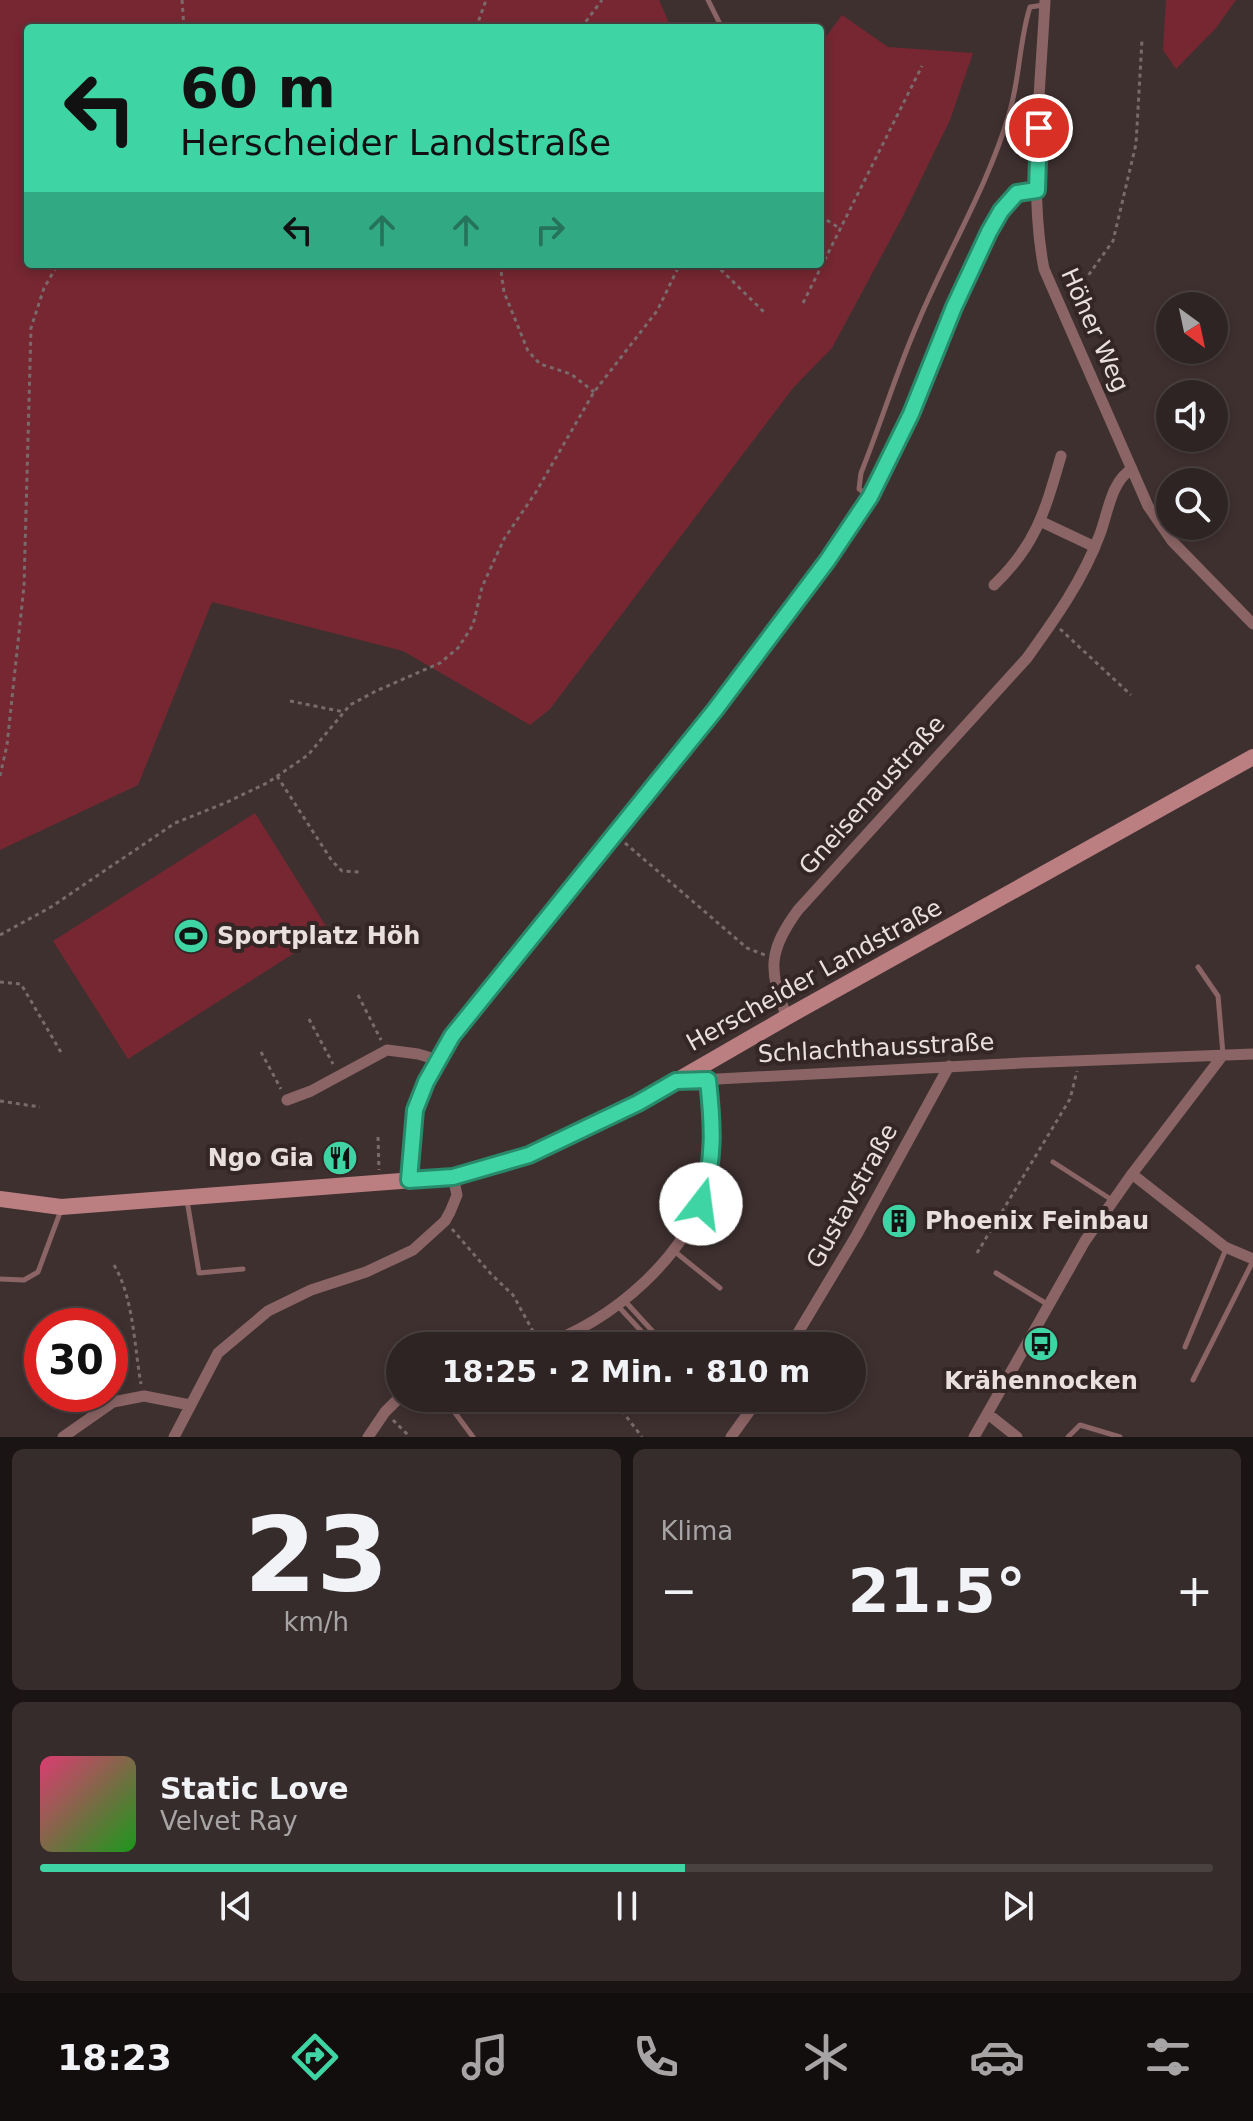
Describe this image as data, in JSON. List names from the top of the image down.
{
  "streets": {
    "main road": ["Herscheider Landstraße"],
    "street": [
      "Höher Weg",
      "Gneisenaustraße",
      "Schlachthausstraße",
      "Gustavstraße"
    ]
  },
  "crossings": [
    ["Höher Weg", "Gneisenaustraße"],
    ["Herscheider Landstraße", "Schlachthausstraße"],
    ["Schlachthausstraße", "Gustavstraße"]
  ],
  "places": {
    "sports": ["Sportplatz Höh"],
    "restaurant": ["Ngo Gia"],
    "building": ["Phoenix Feinbau"],
    "bus stop": ["Krähennocken"]
  },
  "north": "bottom right",
  "page": {
    "turn": ["60 m", "Herscheider Landstraße"],
    "limit": "30",
    "trip": "18:25 · 2 Min. · 810 m",
    "tile": [
      ["23", "km/h"],
      "Klima"
    ],
    "heat": ["−", "21.5°", "+"],
    "song": ["Static Love", "Velvet Ray"],
    "tabs": "18:23"
  }
}
